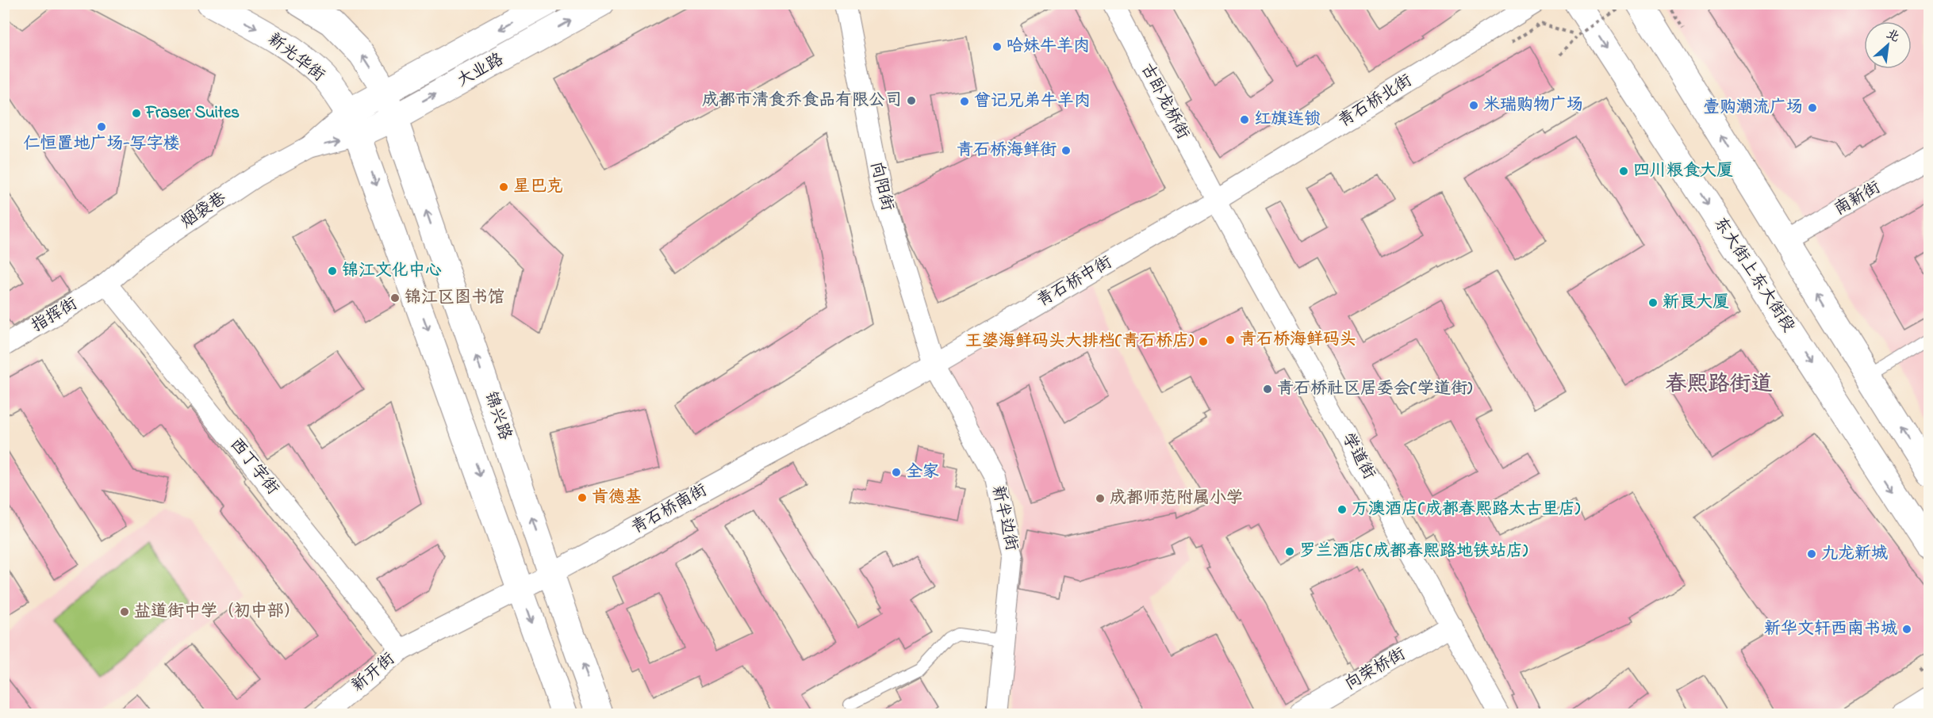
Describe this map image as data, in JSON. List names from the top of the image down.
{
  "streets": {
    "main road": [
      "新光华街",
      "大业路",
      "东大街上东大街段",
      "锦兴路"
    ],
    "street": [
      "古卧龙桥街",
      "青石桥北街",
      "向阳街",
      "南新街",
      "烟袋巷",
      "青石桥中街",
      "指挥街",
      "学道街",
      "西丁字街",
      "青石桥南街",
      "新半边街",
      "向荣桥街",
      "新开街"
    ]
  },
  "crossings": [
    ["新光华街", "大业路"],
    ["新光华街", "烟袋巷"],
    ["大业路", "烟袋巷"],
    ["大业路", "锦兴路"],
    ["古卧龙桥街", "青石桥北街"],
    ["古卧龙桥街", "青石桥中街"],
    ["古卧龙桥街", "学道街"],
    ["青石桥北街", "青石桥中街"],
    ["青石桥北街", "学道街"],
    ["向阳街", "青石桥中街"],
    ["向阳街", "青石桥南街"],
    ["向阳街", "新半边街"],
    ["烟袋巷", "指挥街"],
    ["烟袋巷", "西丁字街"],
    ["青石桥中街", "学道街"],
    ["青石桥中街", "青石桥南街"],
    ["青石桥中街", "新半边街"],
    ["指挥街", "西丁字街"],
    ["锦兴路", "青石桥南街"],
    ["学道街", "向荣桥街"],
    ["西丁字街", "青石桥南街"],
    ["西丁字街", "新开街"],
    ["青石桥南街", "新半边街"],
    ["青石桥南街", "新开街"]
  ],
  "districts": ["春熙路街道"],
  "places": [
    "哈妹牛羊肉",
    "成都市清食乔食品有限公司",
    "曾记兄弟牛羊肉",
    "米瑞购物广场",
    "壹购潮流广场",
    "Fraser Suites",
    "红旗连锁",
    "仁恒置地广场-写字楼",
    "青石桥海鲜街",
    "四川粮食大厦",
    "星巴克",
    "锦江文化中心",
    "锦江区图书馆",
    "新良大厦",
    "青石桥海鲜码头",
    "王婆海鲜码头大排档(青石桥店)",
    "青石桥社区居委会(学道街)",
    "全家",
    "肯德基",
    "成都师范附属小学",
    "万澳酒店(成都春熙路太古里店)",
    "罗兰酒店(成都春熙路地铁站店)",
    "九龙新城",
    "盐道街中学（初中部）",
    "新华文轩西南书城"
  ],
  "north": "top right"
}
